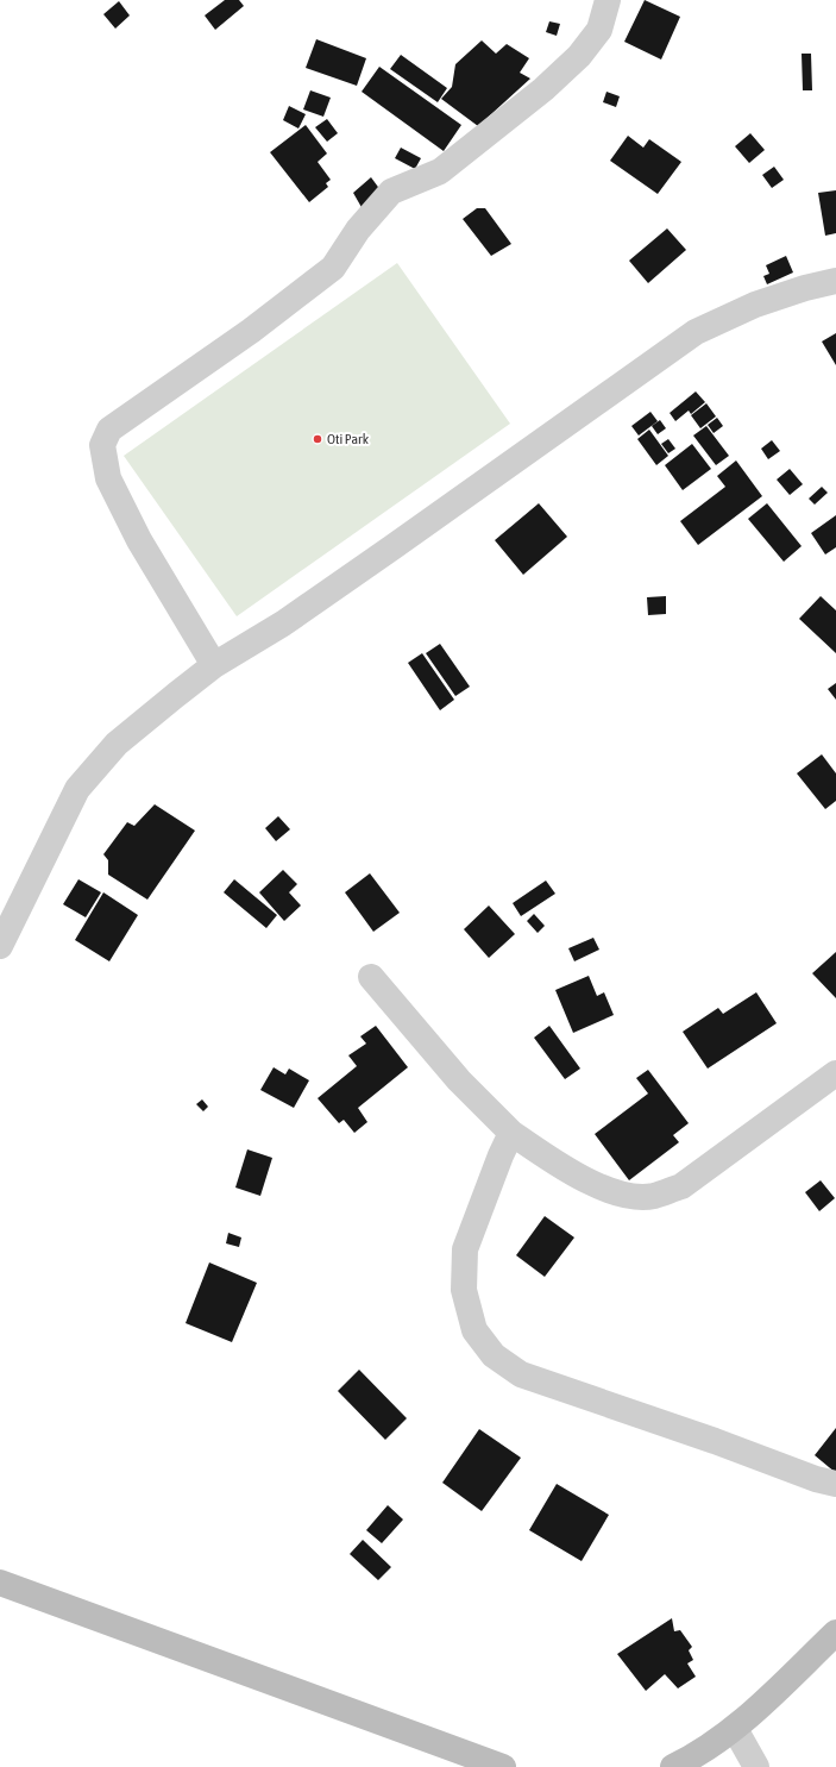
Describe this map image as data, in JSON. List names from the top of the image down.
{
  "places": ["Oti Park"]
}
